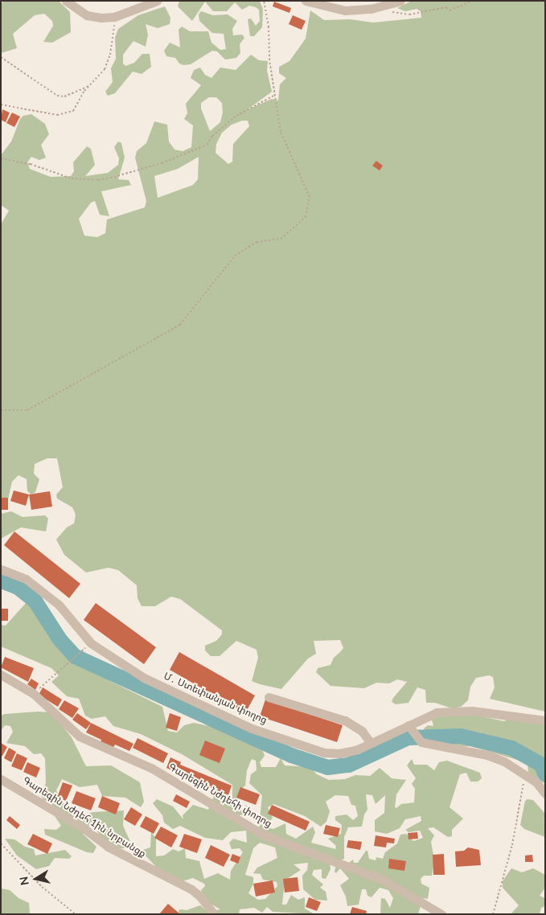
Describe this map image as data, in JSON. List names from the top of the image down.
{
  "streets": {
    "street": ["Մ․ Ստեփանյան փողոց", "Գարեգին Նժդեհի փողոց", "Գարեգին Նժդեհ 1ին նրբանցք"]
  },
  "north": "left"
}
